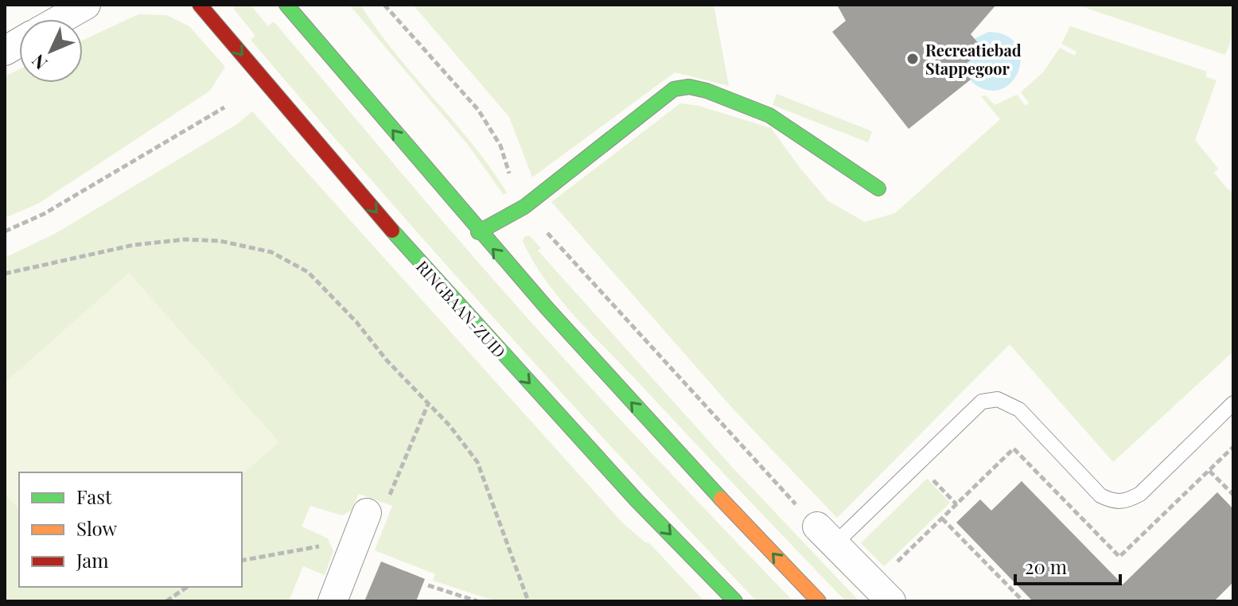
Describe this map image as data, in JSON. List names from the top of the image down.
{
  "streets": {
    "main road": ["RINGBAAN-ZUID"]
  },
  "places": ["Recreatiebad Stappegoor"],
  "legend": ["Fast", "Slow", "Jam"],
  "scale_bar": "20 m",
  "north": "bottom left"
}
